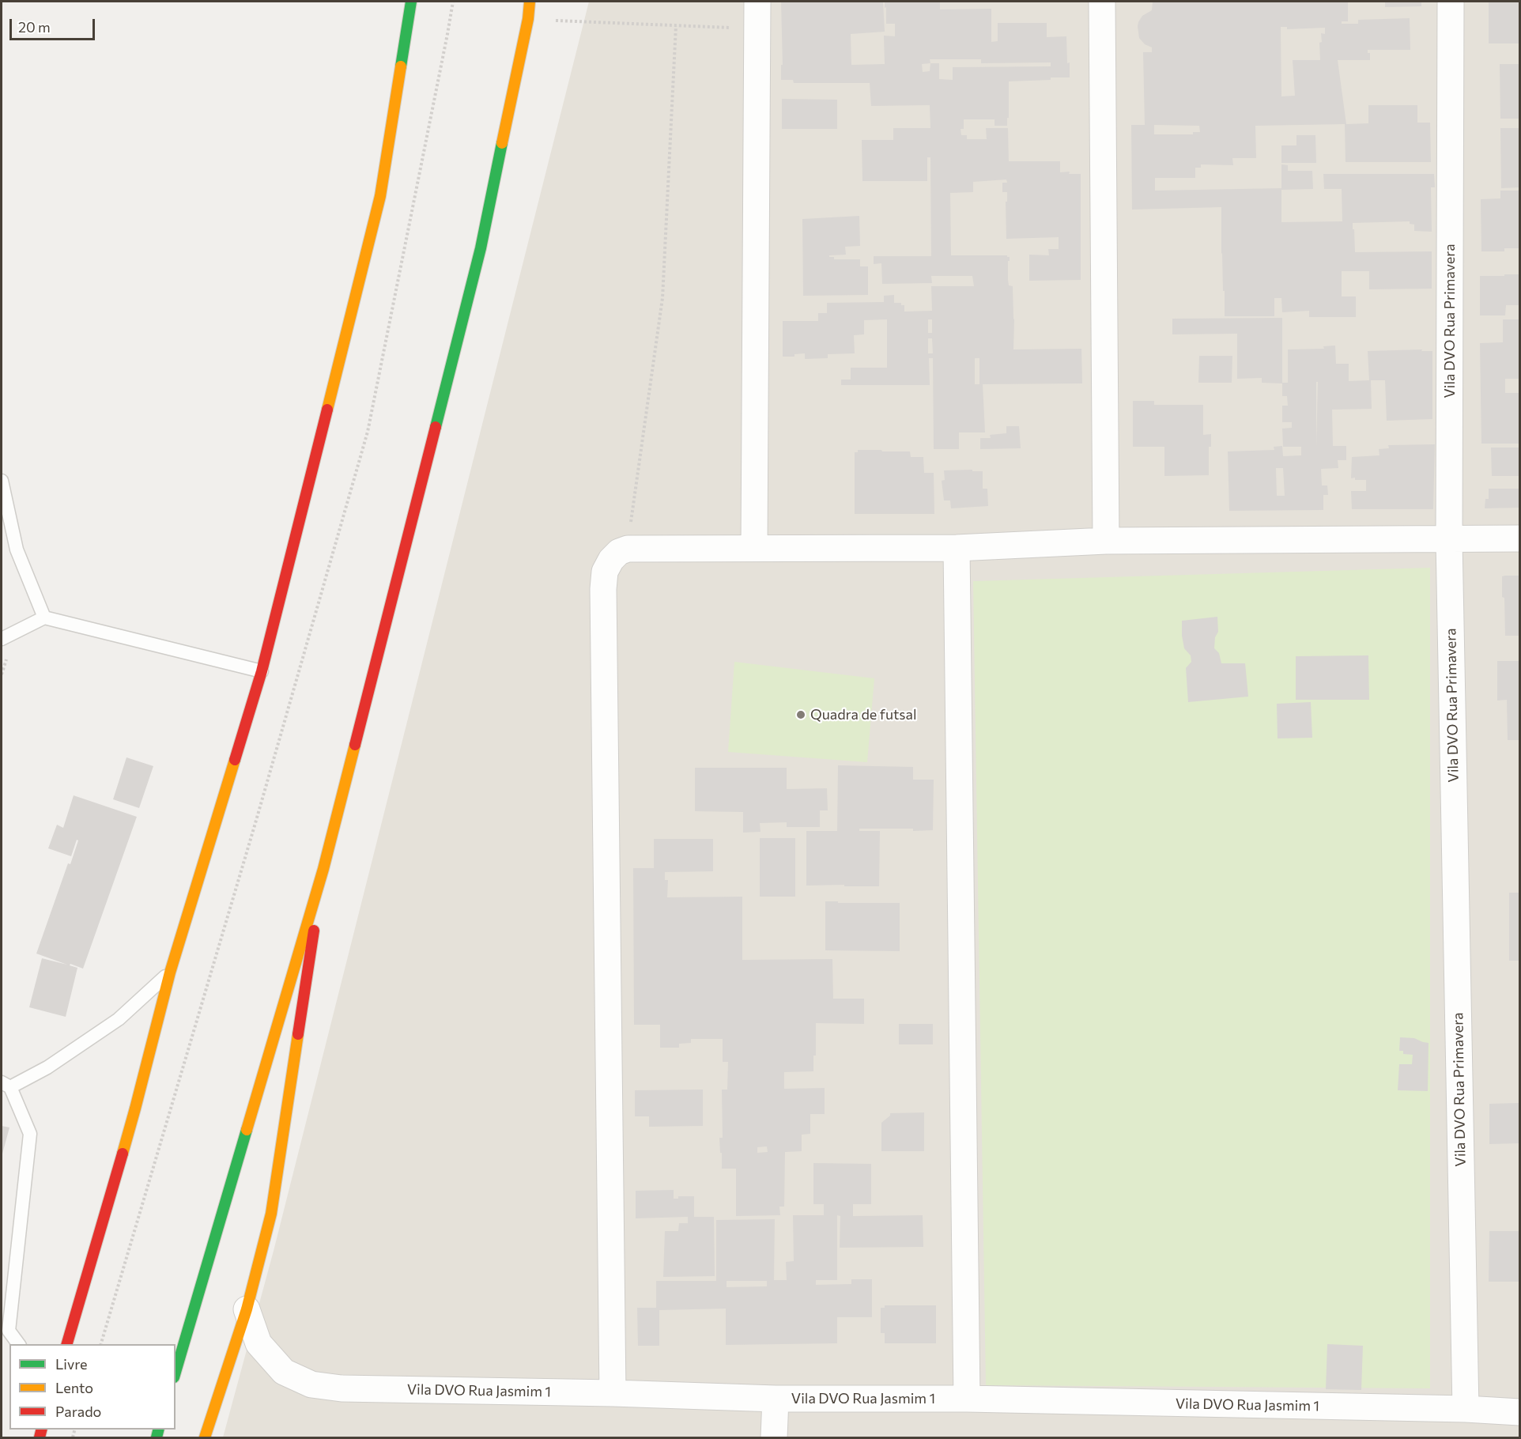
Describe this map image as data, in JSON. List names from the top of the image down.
{
  "streets": {
    "street": ["Vila DVO Rua Primavera", "Vila DVO Rua Jasmim 1"]
  },
  "crossings": [
    ["Vila DVO Rua Primavera", "Vila DVO Rua Jasmim 1"]
  ],
  "places": ["Quadra de futsal"],
  "legend": ["Livre", "Lento", "Parado"],
  "scale_bar": "20 m"
}
